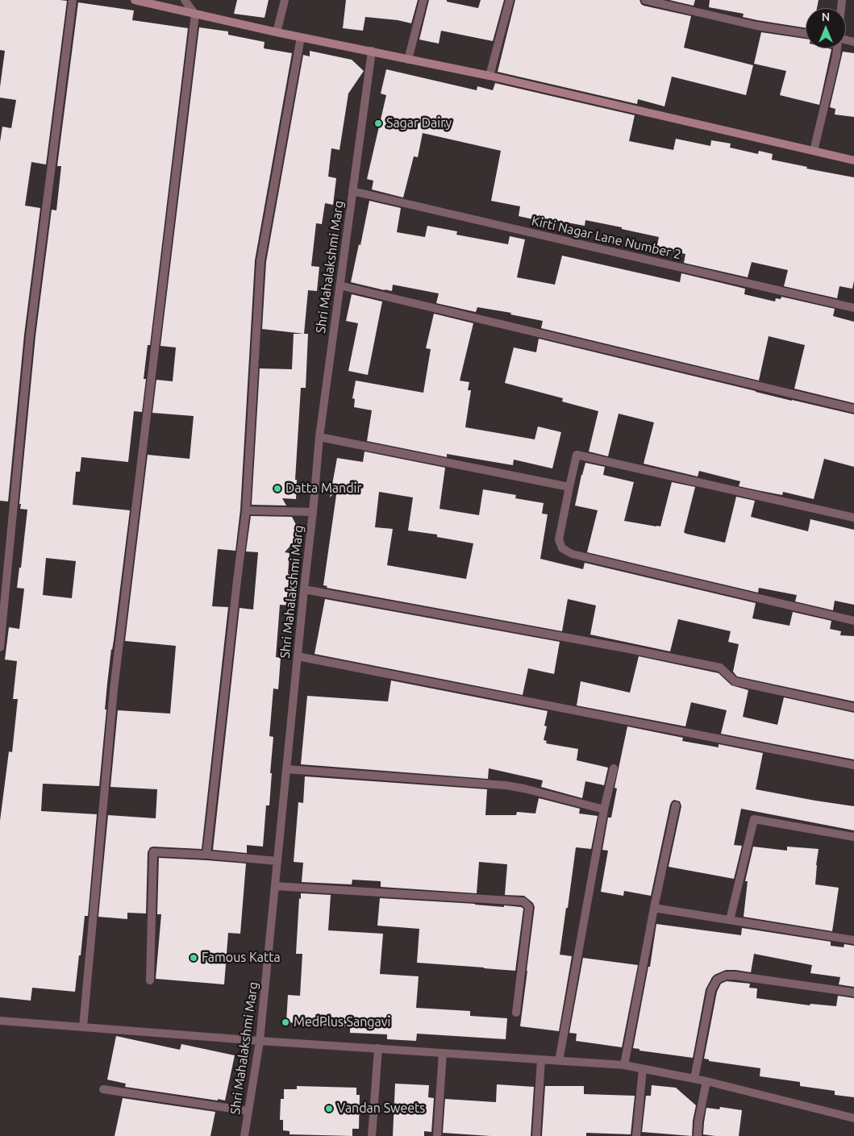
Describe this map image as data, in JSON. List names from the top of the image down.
{
  "streets": {
    "street": ["Kirti Nagar Lane Number 2", "Shri Mahalakshmi Marg"]
  },
  "crossings": [
    ["Kirti Nagar Lane Number 2", "Shri Mahalakshmi Marg"]
  ],
  "places": [
    "Sagar Dairy",
    "Datta Mandir",
    "Famous Katta",
    "MedPlus Sangavi",
    "Vandan Sweets"
  ],
  "north": "top"
}
